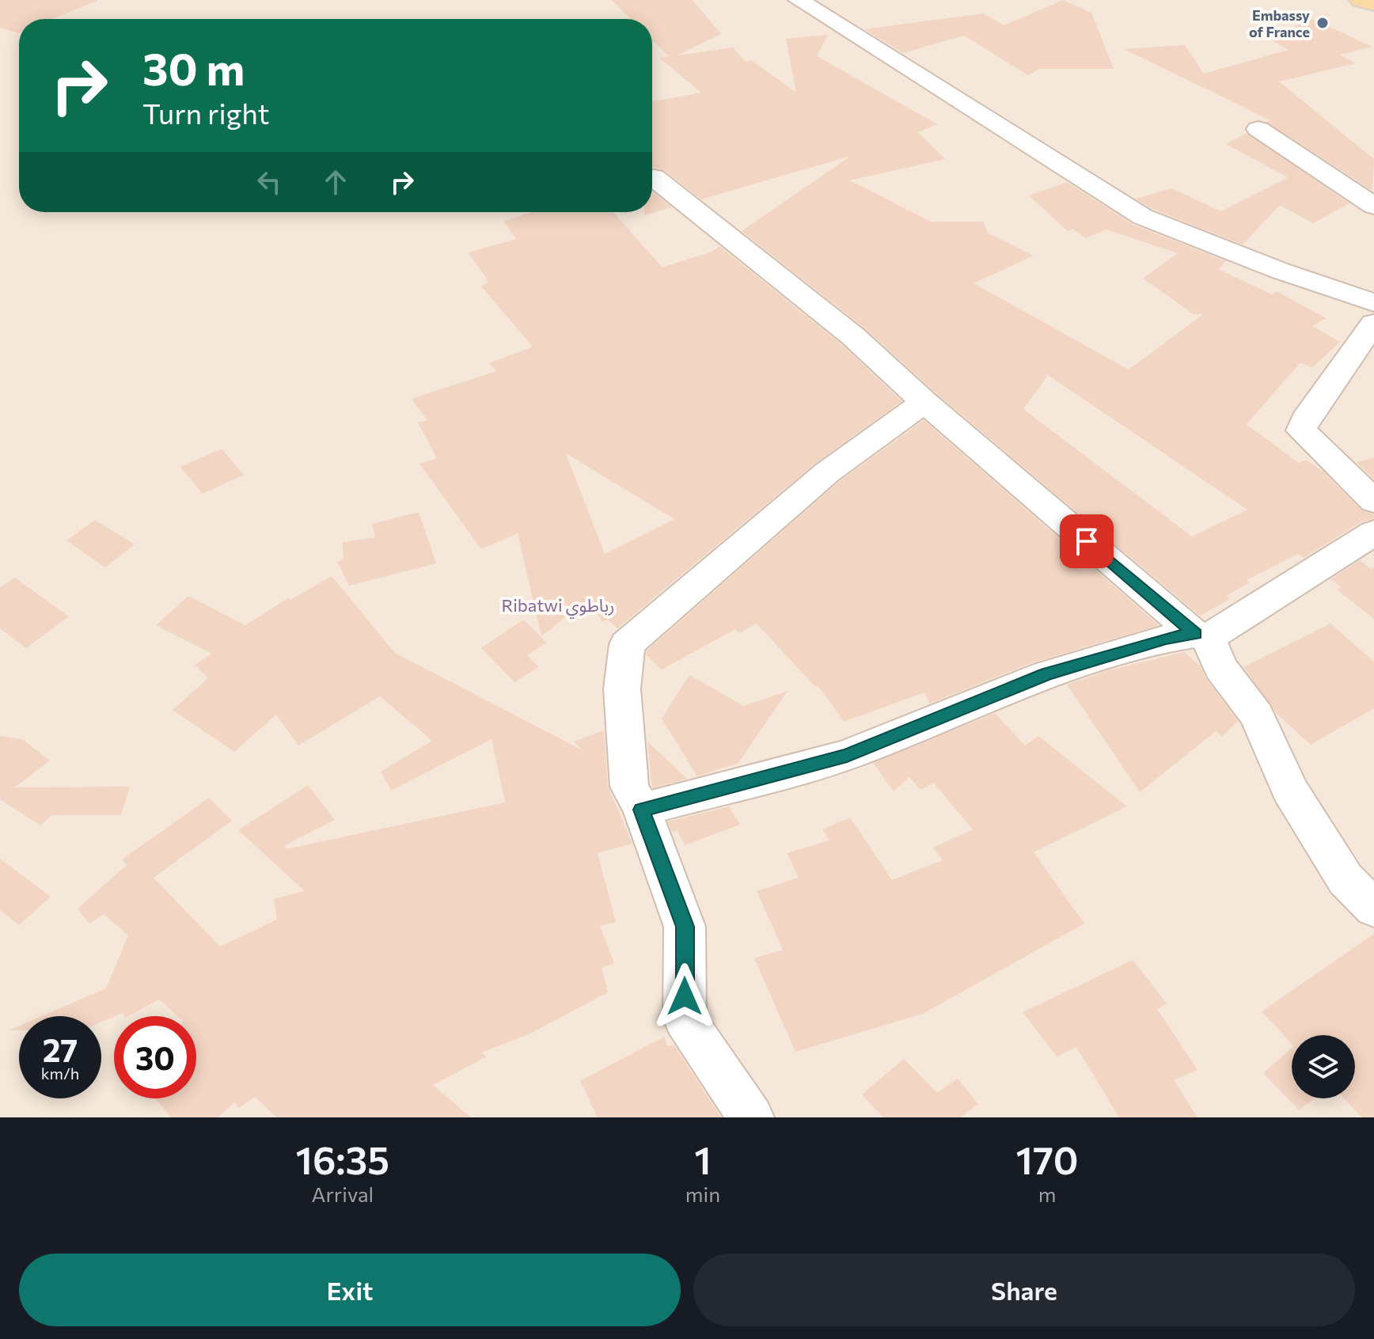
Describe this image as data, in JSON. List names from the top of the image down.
{
  "districts": ["Ribatwi رباطوي"],
  "places": ["Embassy of France"],
  "page": {
    "turn": ["30 m", "Turn right"],
    "speed": "27 km/h",
    "limit": "30",
    "eta": [
      "16:35",
      "Arrival",
      "1",
      "min",
      "170",
      "m"
    ],
    "buttons": ["Exit", "Share"]
  }
}
